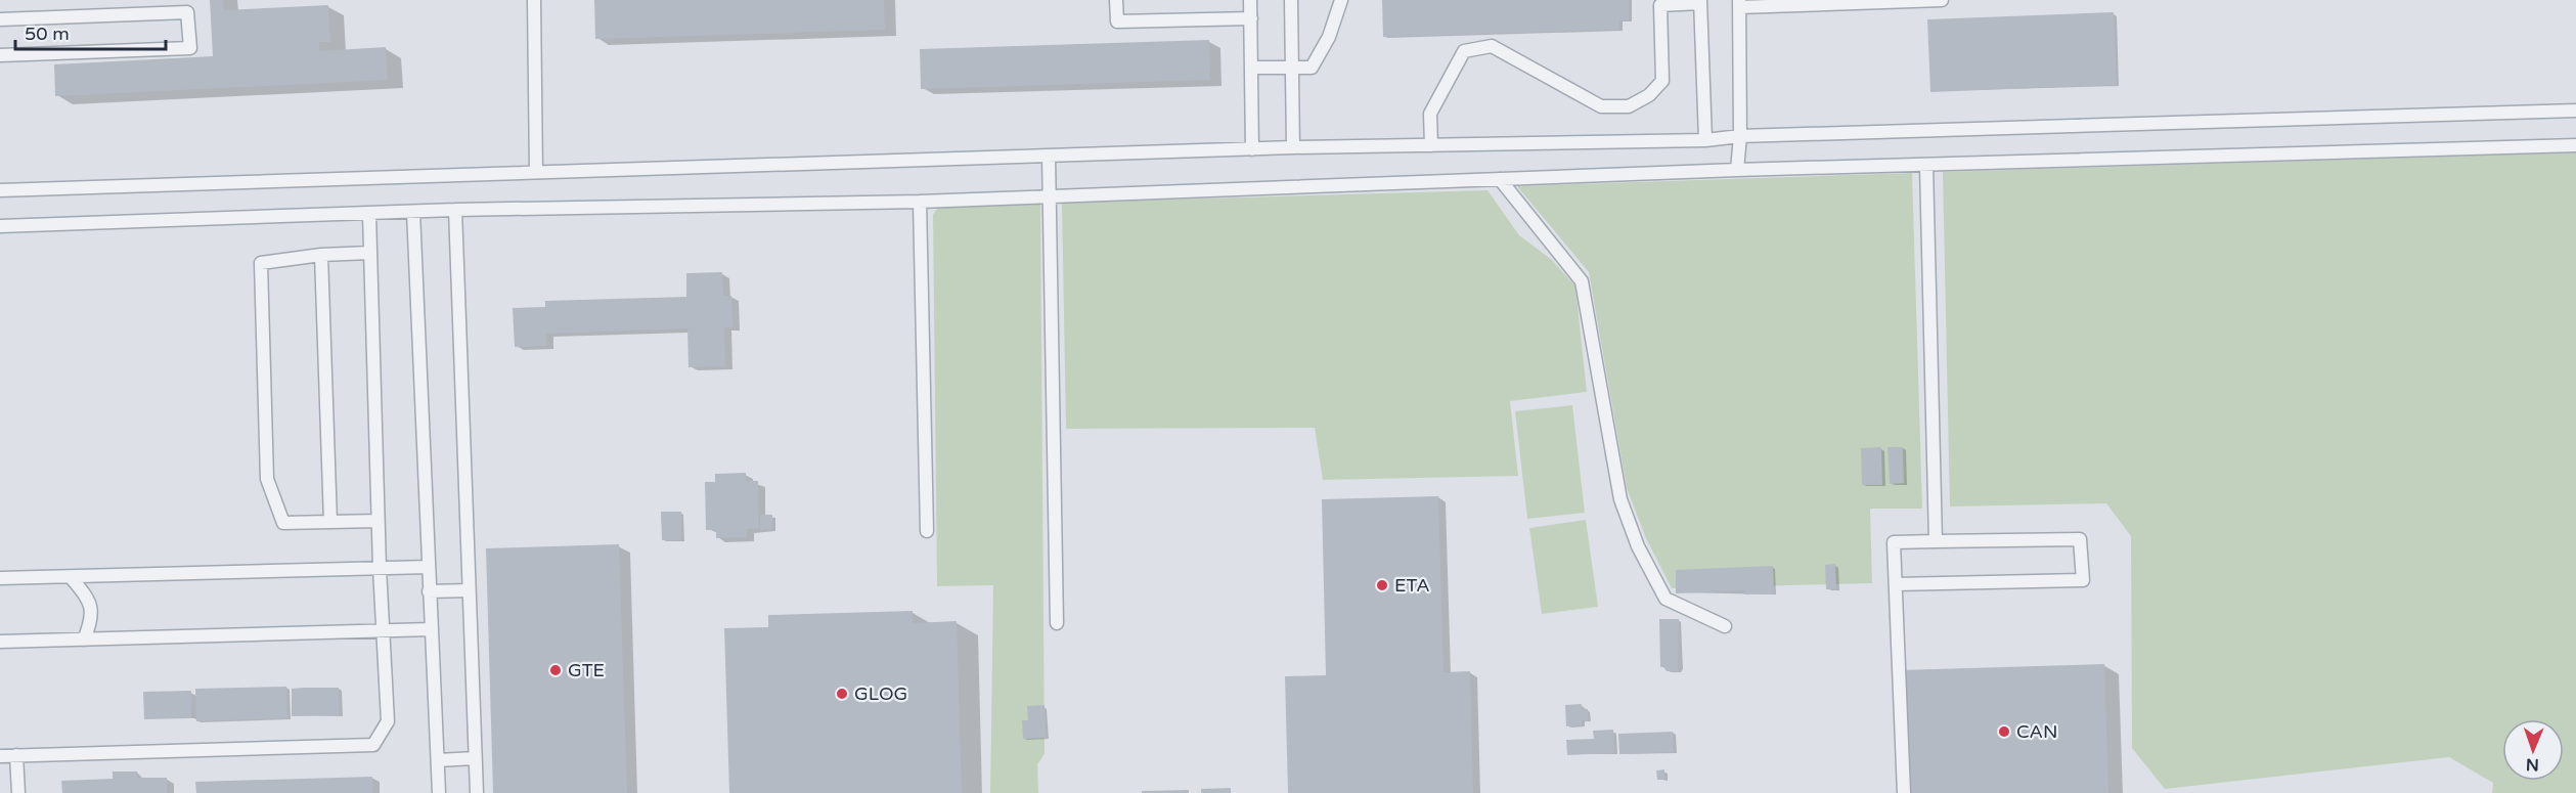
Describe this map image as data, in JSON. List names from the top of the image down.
{
  "places": [
    "ETA",
    "GTE",
    "GLOG",
    "CAN"
  ],
  "scale_bar": "50 m",
  "north": "bottom"
}
